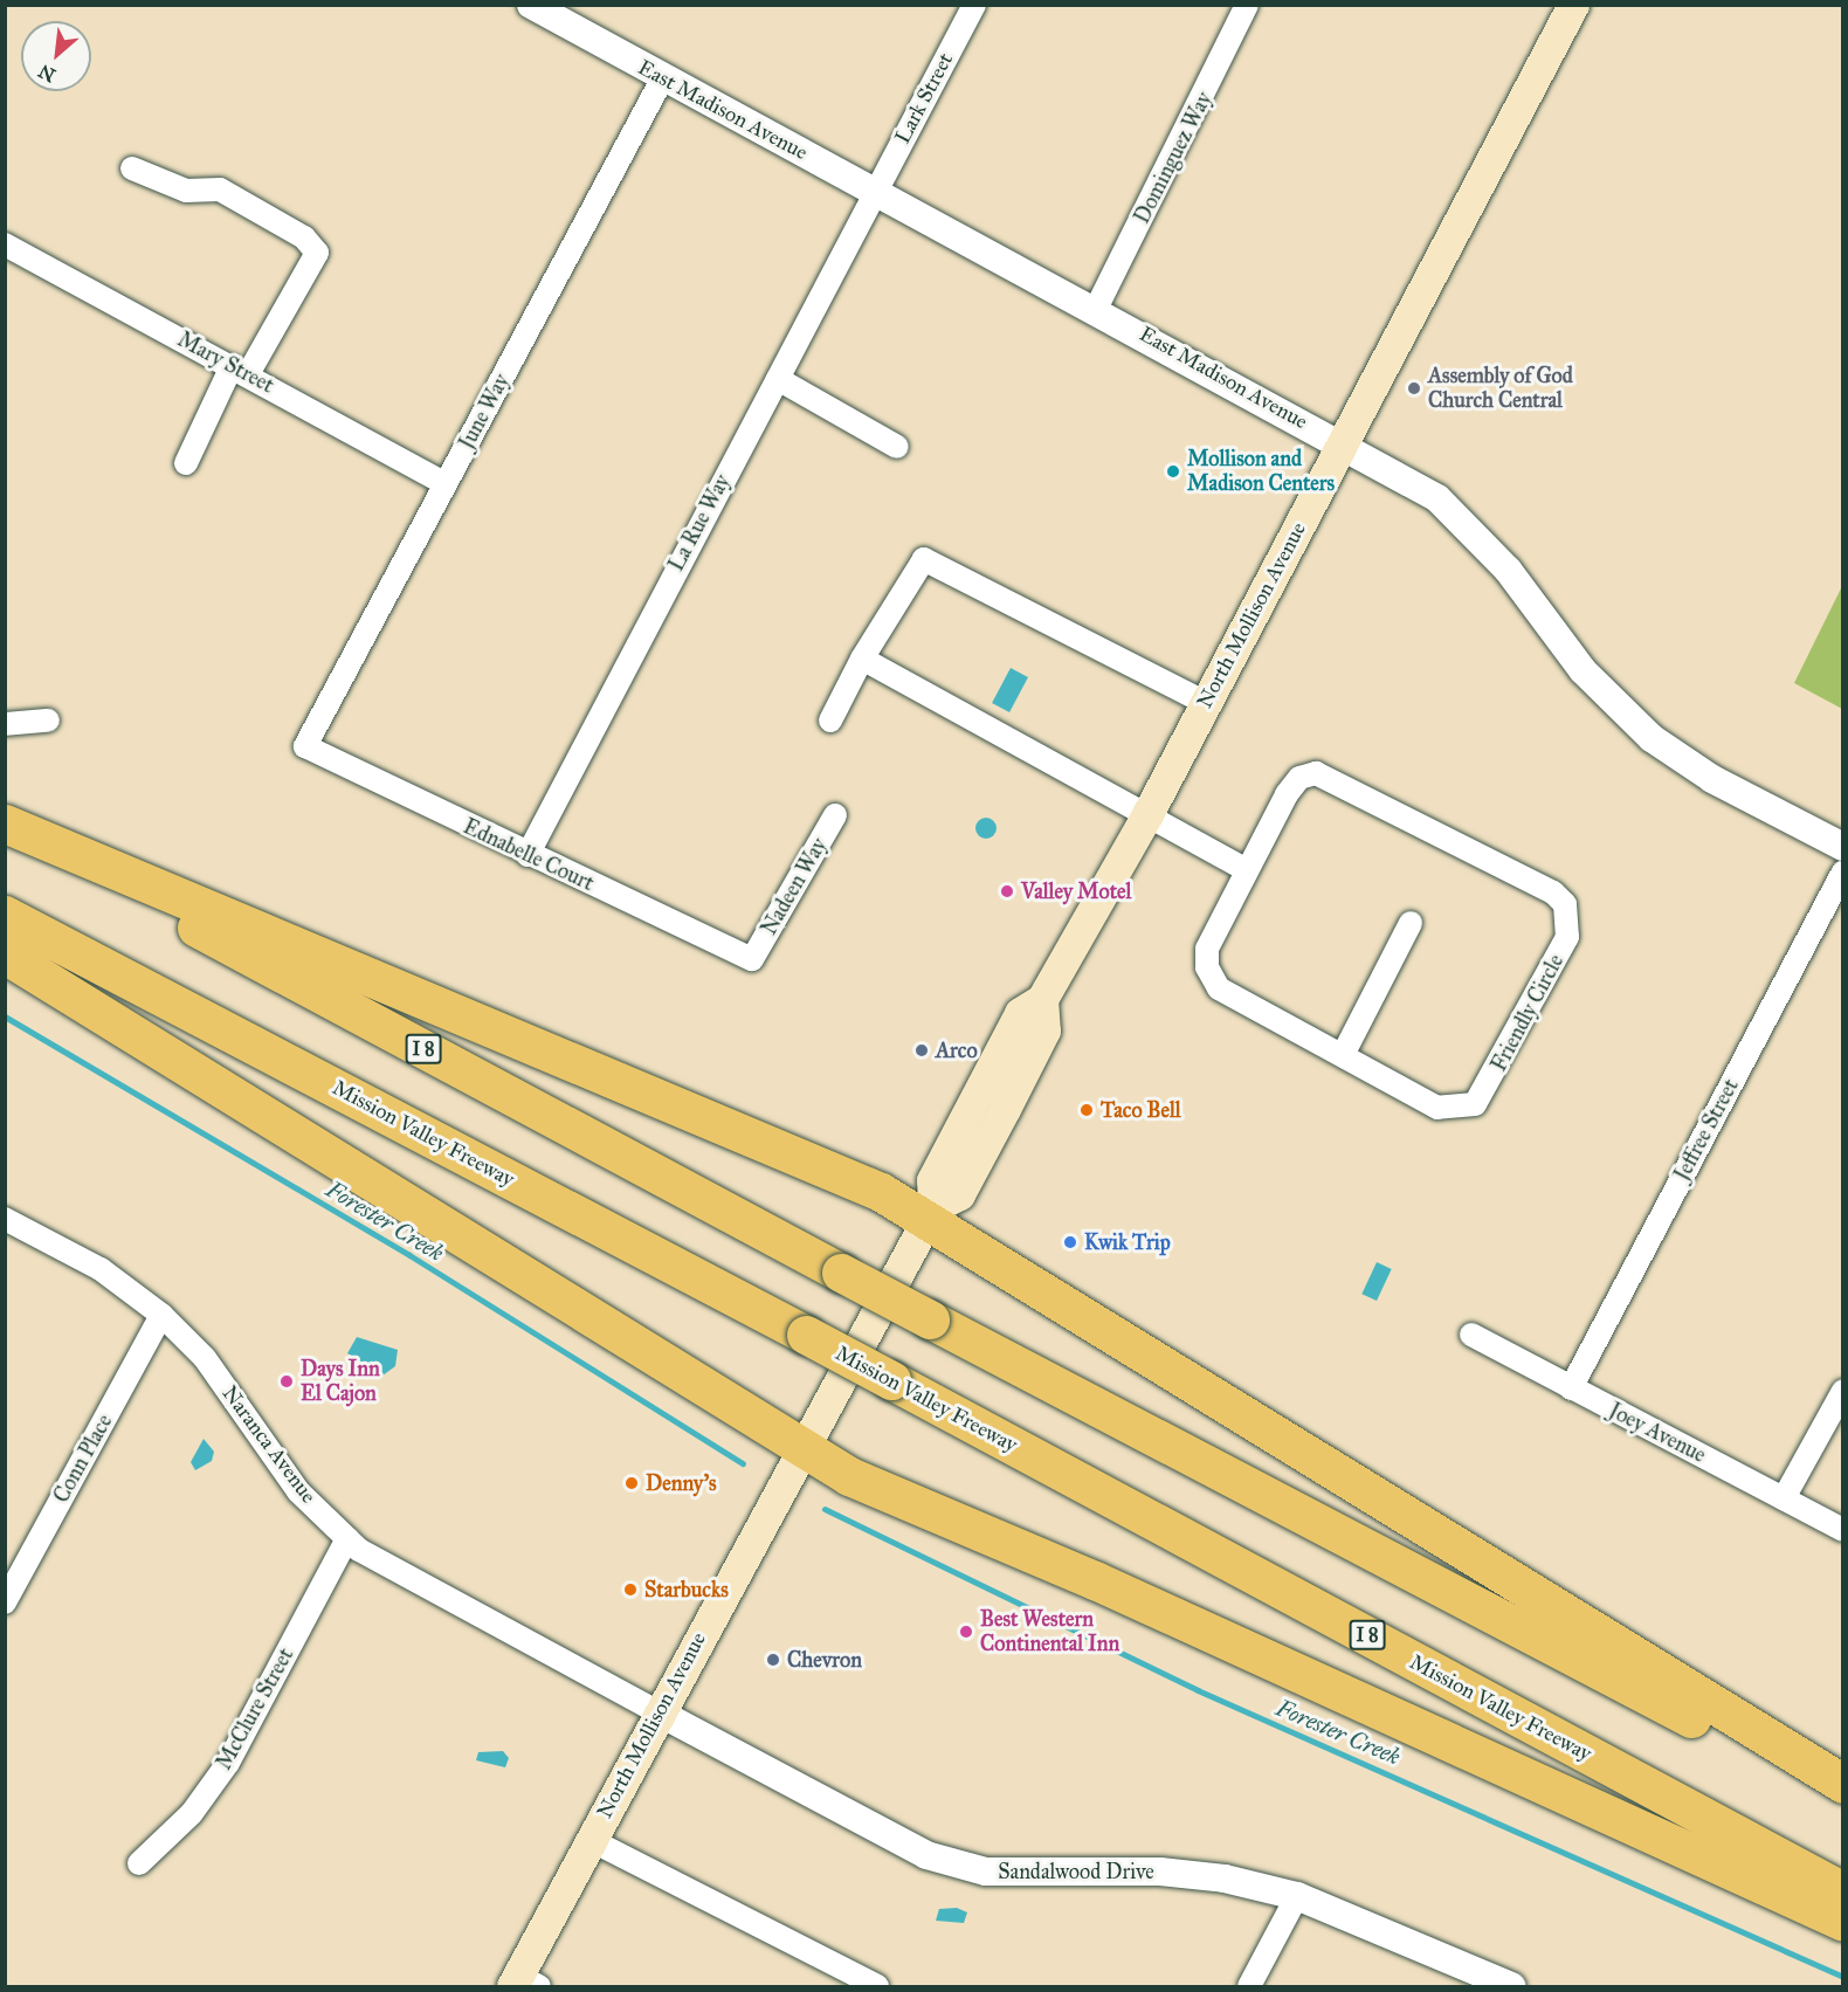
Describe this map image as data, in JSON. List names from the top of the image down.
{
  "streets": {
    "highway": ["I 8", "Mission Valley Freeway"],
    "main road": ["North Mollison Avenue"],
    "street": [
      "Lark Street",
      "East Madison Avenue",
      "Dominguez Way",
      "Mary Street",
      "June Way",
      "La Rue Way",
      "Ednabelle Court",
      "Nadeen Way",
      "Friendly Circle",
      "Jeffree Street",
      "Joey Avenue",
      "Naranca Avenue",
      "Conn Place",
      "McClure Street",
      "Sandalwood Drive"
    ]
  },
  "crossings": [
    ["Lark Street", "East Madison Avenue"],
    ["Lark Street", "La Rue Way"],
    ["East Madison Avenue", "Dominguez Way"],
    ["East Madison Avenue", "June Way"],
    ["East Madison Avenue", "La Rue Way"],
    ["East Madison Avenue", "North Mollison Avenue"],
    ["Mary Street", "June Way"],
    ["June Way", "Ednabelle Court"],
    ["La Rue Way", "Ednabelle Court"],
    ["North Mollison Avenue", "Naranca Avenue"],
    ["North Mollison Avenue", "Sandalwood Drive"],
    ["Ednabelle Court", "Nadeen Way"],
    ["Jeffree Street", "Joey Avenue"],
    ["Naranca Avenue", "Conn Place"],
    ["Naranca Avenue", "McClure Street"],
    ["Naranca Avenue", "Sandalwood Drive"]
  ],
  "water": ["Forester Creek"],
  "places": [
    "Assembly of God Church Central",
    "Mollison and Madison Centers",
    "Valley Motel",
    "Arco",
    "Taco Bell",
    "Kwik Trip",
    "Days Inn El Cajon",
    "Denny's",
    "Starbucks",
    "Best Western Continental Inn",
    "Chevron"
  ],
  "north": "bottom left"
}
